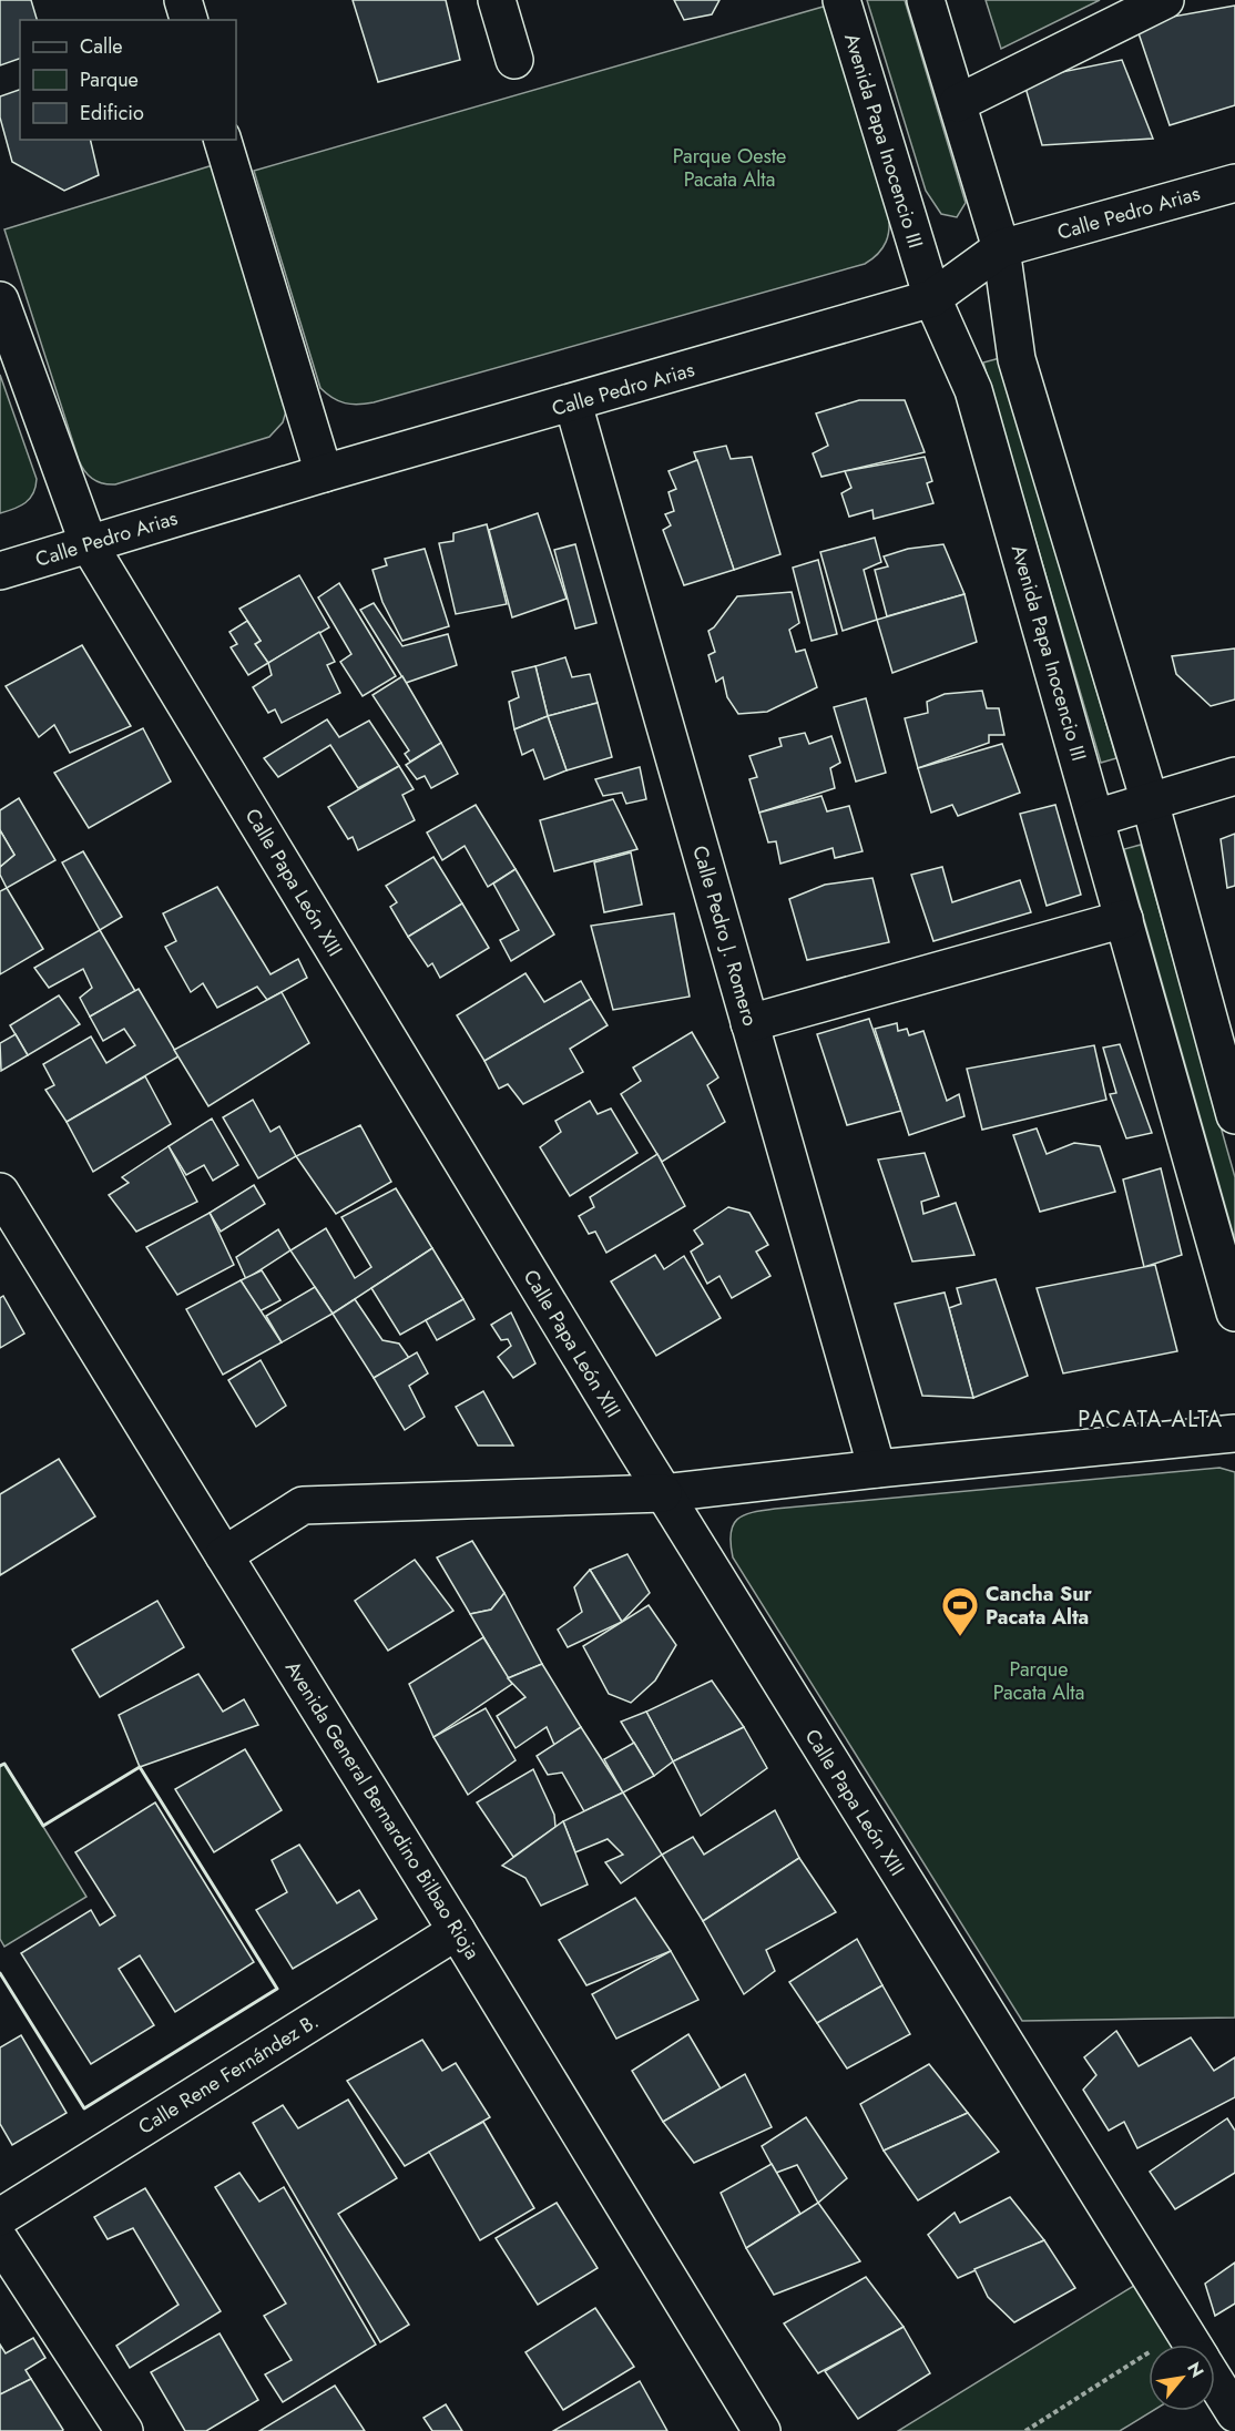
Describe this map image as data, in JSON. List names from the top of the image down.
{
  "streets": {
    "street": [
      "Avenida Papa Inocencio III",
      "Calle Pedro Arias",
      "Calle Papa León XIII",
      "Calle Pedro J. Romero",
      "Avenida General Bernardino Bilbao Rioja",
      "Calle Rene Fernández B."
    ]
  },
  "crossings": [
    ["Avenida Papa Inocencio III", "Calle Pedro Arias"],
    ["Calle Pedro Arias", "Calle Papa León XIII"],
    ["Calle Pedro Arias", "Calle Pedro J. Romero"],
    ["Avenida General Bernardino Bilbao Rioja", "Calle Rene Fernández B."]
  ],
  "districts": ["PACATA ALTA"],
  "parks": ["Parque Oeste Pacata Alta", "Parque Pacata Alta"],
  "places": {
    "sports": ["Cancha Sur Pacata Alta"]
  },
  "legend": ["Calle", "Parque", "Edificio"],
  "north": "top right"
}
